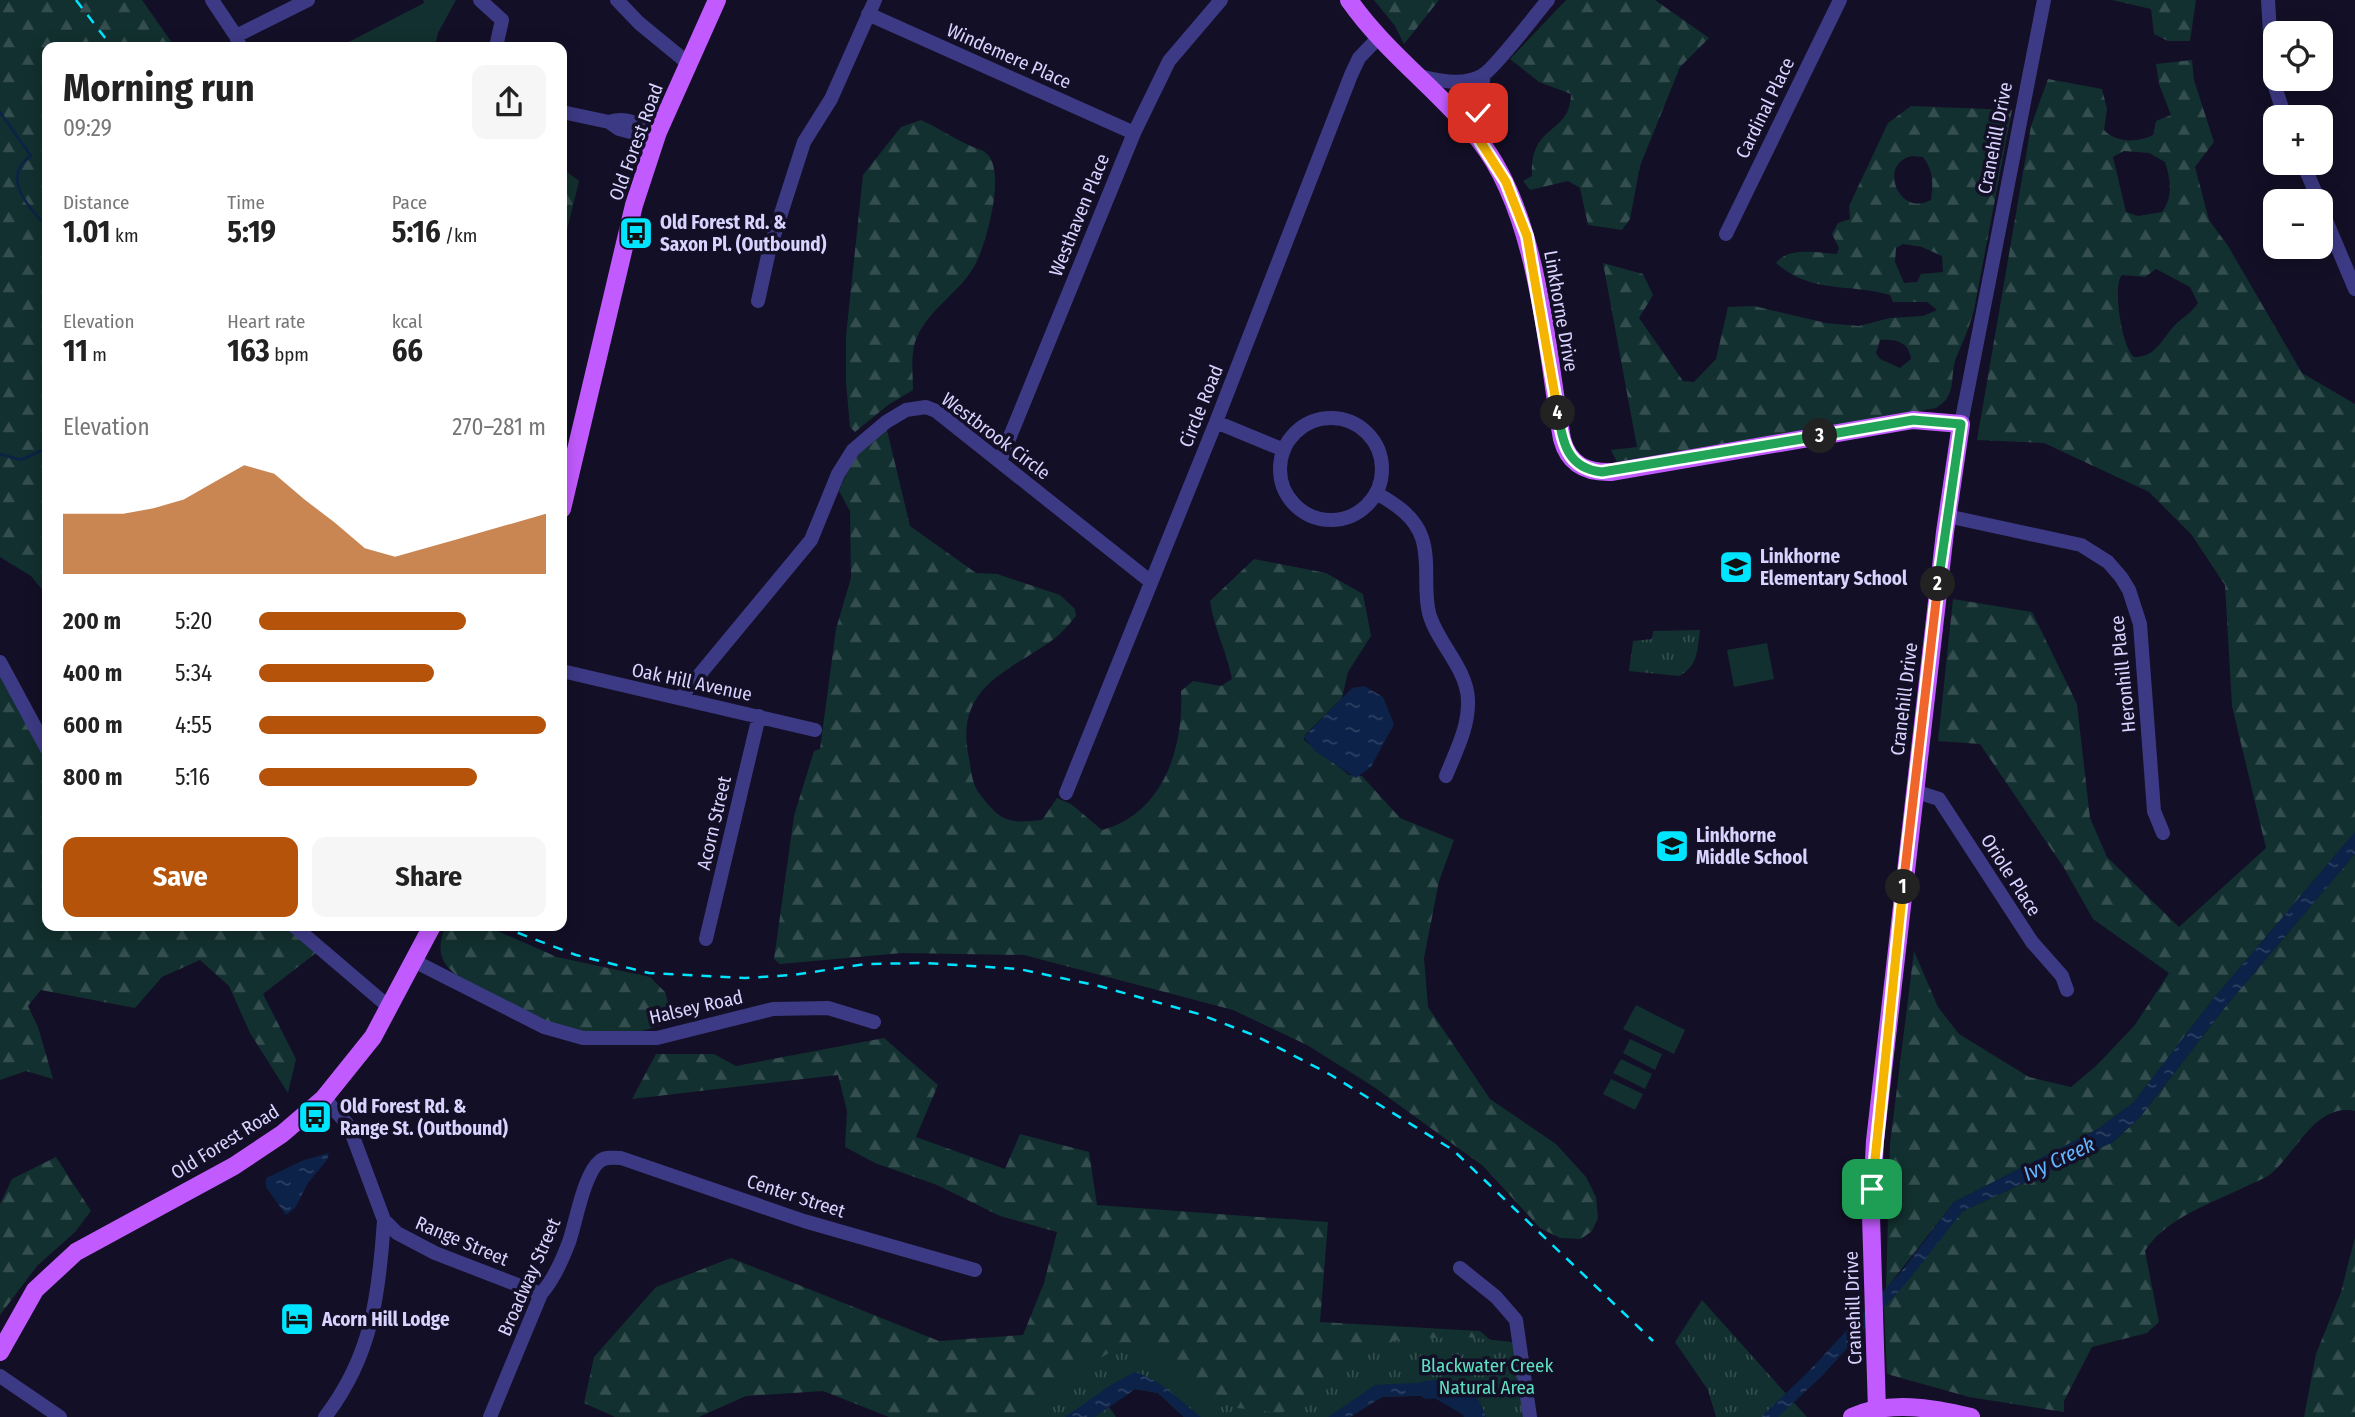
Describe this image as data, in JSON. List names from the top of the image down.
{
  "streets": {
    "main road": ["Cranehill Drive", "Old Forest Road", "Linkhorne Drive"],
    "street": [
      "Windemere Place",
      "Cardinal Place",
      "Westhaven Place",
      "Circle Road",
      "Westbrook Circle",
      "Heronhill Place",
      "Oak Hill Avenue",
      "Acorn Street",
      "Oriole Place",
      "Halsey Road",
      "Center Street",
      "Range Street",
      "Broadway Street"
    ]
  },
  "crossings": [
    ["Windemere Place", "Westhaven Place"],
    ["Cranehill Drive", "Linkhorne Drive"],
    ["Cranehill Drive", "Heronhill Place"],
    ["Cranehill Drive", "Oriole Place"],
    ["Old Forest Road", "Halsey Road"],
    ["Westhaven Place", "Westbrook Circle"],
    ["Linkhorne Drive", "Circle Road"],
    ["Circle Road", "Westbrook Circle"],
    ["Westbrook Circle", "Oak Hill Avenue"],
    ["Oak Hill Avenue", "Acorn Street"],
    ["Center Street", "Broadway Street"],
    ["Range Street", "Broadway Street"]
  ],
  "water": ["Ivy Creek"],
  "parks": ["Blackwater Creek Natural Area"],
  "places": {
    "bus stop": ["Old Forest Rd. & Saxon Pl. (Outbound)", "Old Forest Rd. & Range St. (Outbound)"],
    "school or university": ["Linkhorne Elementary School", "Linkhorne Middle School"],
    "hotel": ["Acorn Hill Lodge"]
  },
  "page": {
    "map_buttons": ["+", "−"],
    "heading": ["Morning run", "09:29"],
    "stats": [
      ["Distance", "1.01 km"],
      ["Time", "5:19"],
      ["Pace", "5:16 /km"],
      ["Elevation", "11 m"],
      ["Heart rate", "163 bpm"],
      ["kcal", "66"]
    ],
    "pins": [
      "4",
      "3",
      "2",
      "1"
    ],
    "chart": ["Elevation", "270–281 m"],
    "list": [
      {
        "name": "200 m",
        "note": "5:20"
      },
      {
        "name": "400 m",
        "note": "5:34"
      },
      {
        "name": "600 m",
        "note": "4:55"
      },
      {
        "name": "800 m",
        "note": "5:16"
      }
    ],
    "buttons": ["Save", "Share"]
  }
}
